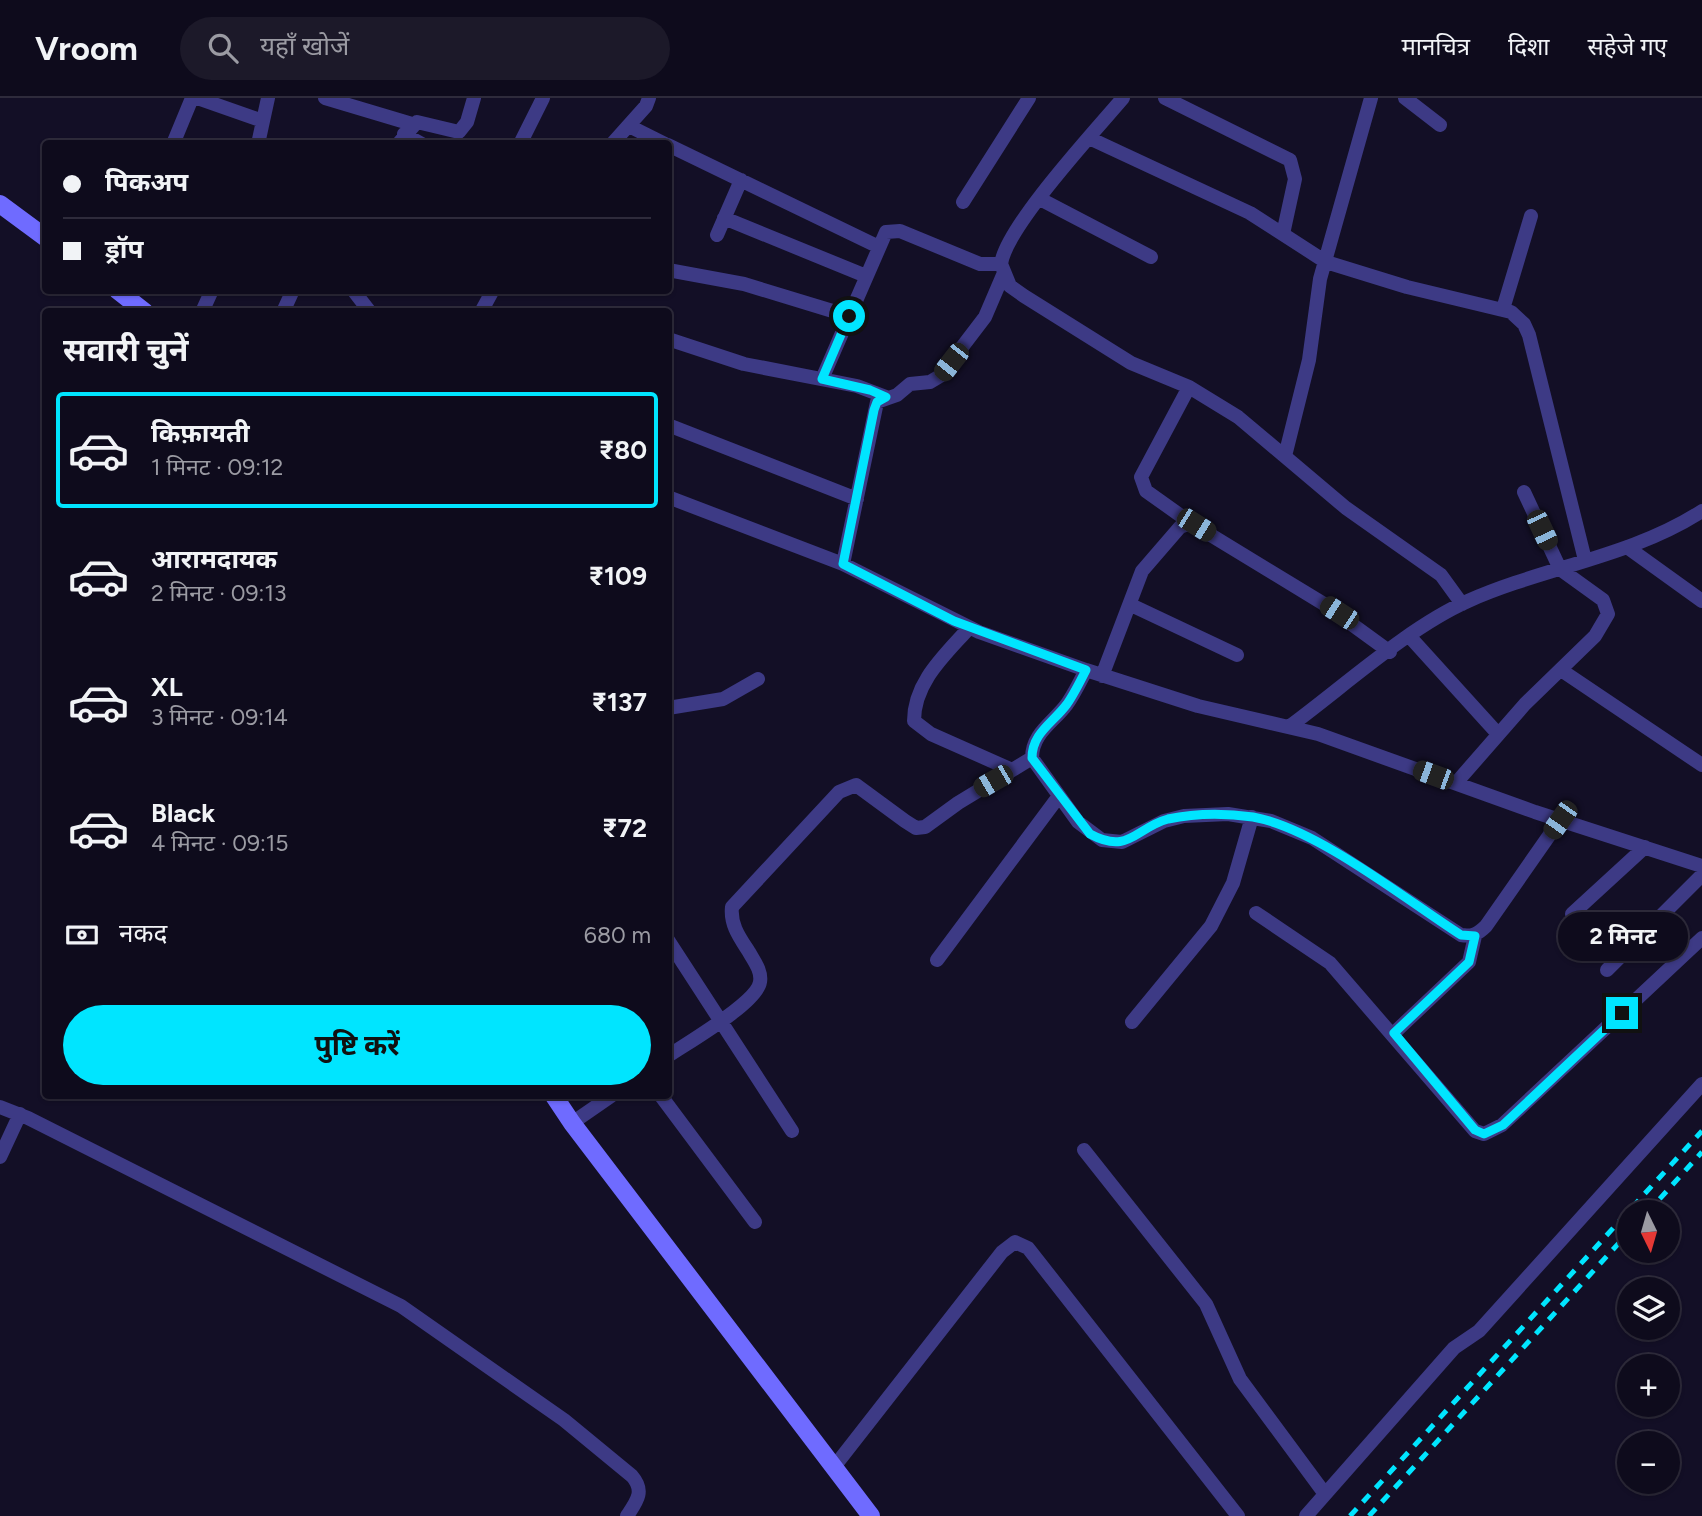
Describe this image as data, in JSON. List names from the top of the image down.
{
  "north": "bottom",
  "page": {
    "header": "Vroom",
    "search": "यहाँ खोजें",
    "nav": ["मानचित्र", "दिशा", "सहेजे गए"],
    "banner": ["पिकअप", "ड्रॉप"],
    "heading": "सवारी चुनें",
    "list": [
      {
        "name": "किफ़ायती",
        "note": "1 मिनट · 09:12",
        "value": "₹80"
      },
      {
        "name": "आरामदायक",
        "note": "2 मिनट · 09:13",
        "value": "₹109"
      },
      {
        "name": "XL",
        "note": "3 मिनट · 09:14",
        "value": "₹137"
      },
      {
        "name": "Black",
        "note": "4 मिनट · 09:15",
        "value": "₹72"
      }
    ],
    "pay": ["नकद", "680 m"],
    "bubble": "2 मिनट",
    "buttons": "पुष्टि करें",
    "map_buttons": ["+", "−"]
  }
}
